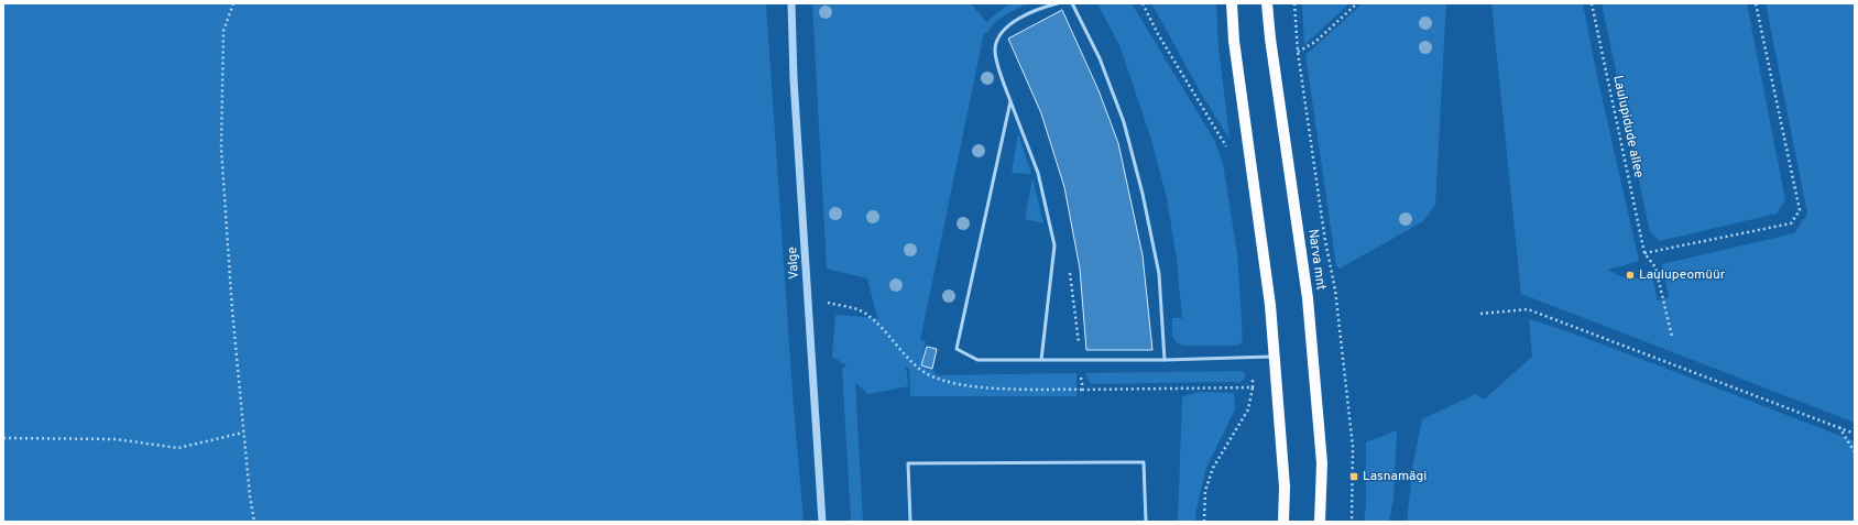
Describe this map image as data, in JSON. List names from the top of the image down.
{
  "streets": {
    "main road": ["Narva mnt"],
    "street": ["Valge"],
    "path": ["Laulupidude allee"]
  },
  "places": {
    "other": ["Laulupeomüür"],
    "transit": ["Lasnamägi"]
  }
}
